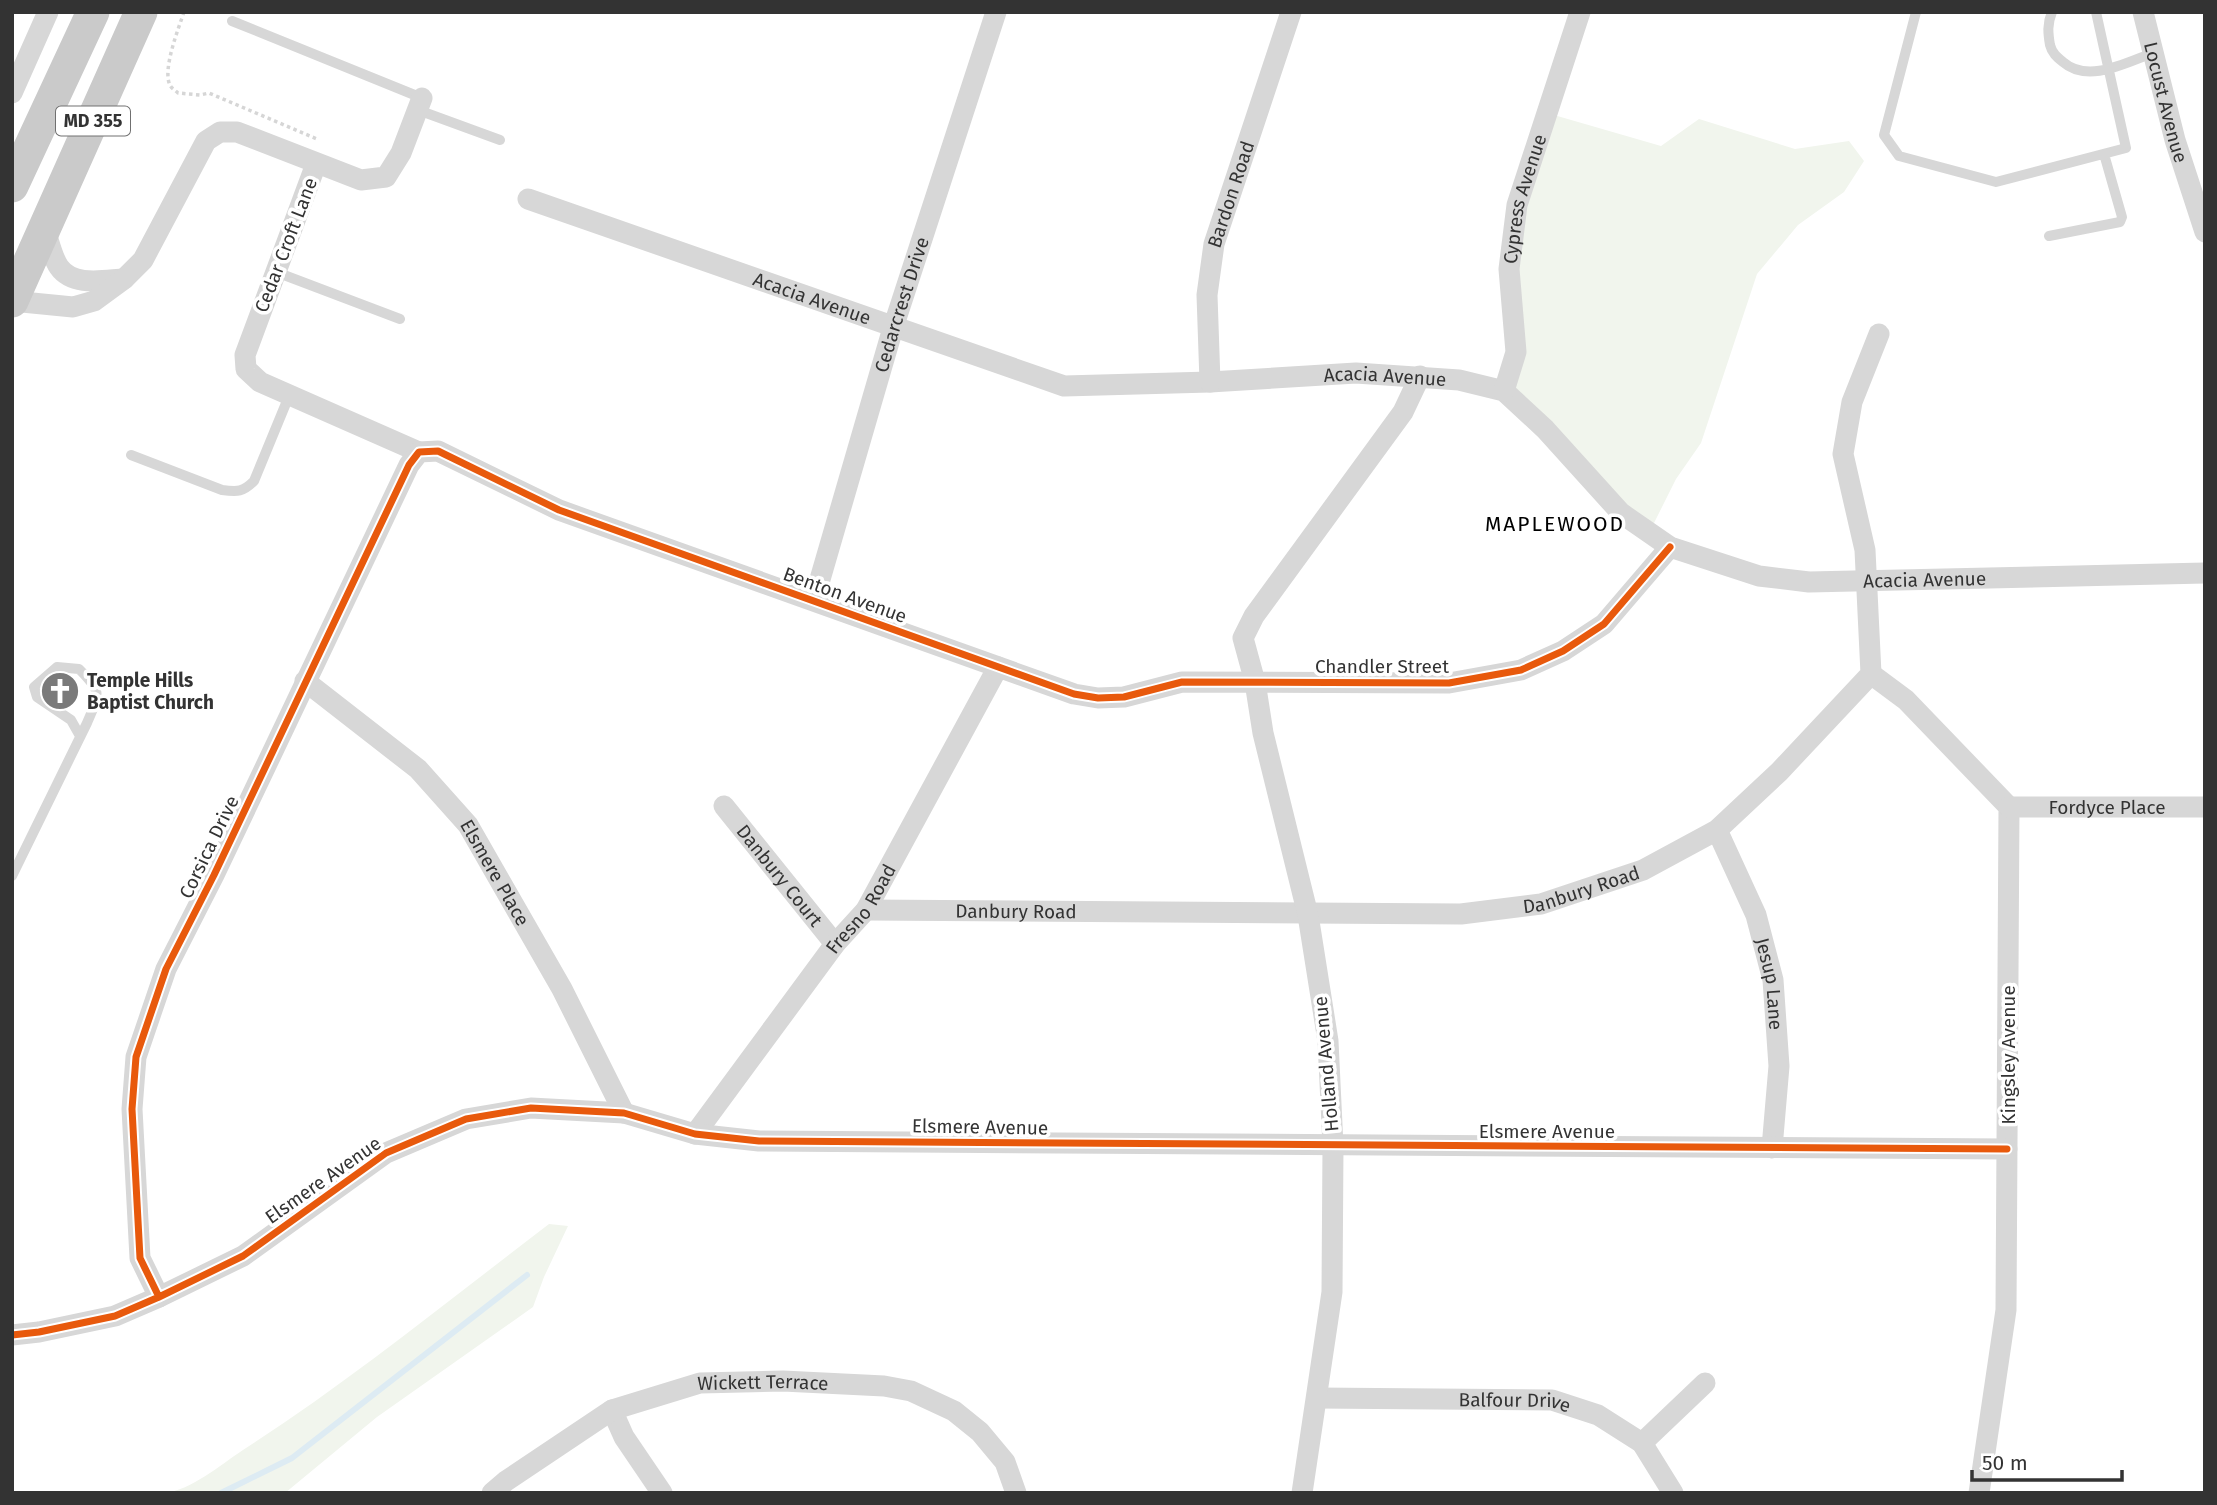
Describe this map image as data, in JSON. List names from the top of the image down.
{
  "streets": {
    "main road": ["MD 355"],
    "street": [
      "Locust Avenue",
      "Bardon Road",
      "Cypress Avenue",
      "Cedar Croft Lane",
      "Acacia Avenue",
      "Cedarcrest Drive",
      "Benton Avenue",
      "Chandler Street",
      "Fordyce Place",
      "Corsica Drive",
      "Elsmere Place",
      "Danbury Court",
      "Danbury Road",
      "Fresno Road",
      "Jesup Lane",
      "Kingsley Avenue",
      "Holland Avenue",
      "Elsmere Avenue",
      "Wickett Terrace",
      "Balfour Drive"
    ]
  },
  "crossings": [
    ["MD 355", "Cedar Croft Lane"],
    ["Bardon Road", "Acacia Avenue"],
    ["Cypress Avenue", "Acacia Avenue"],
    ["Cedar Croft Lane", "Benton Avenue"],
    ["Cedar Croft Lane", "Corsica Drive"],
    ["Acacia Avenue", "Cedarcrest Drive"],
    ["Acacia Avenue", "Chandler Street"],
    ["Cedarcrest Drive", "Benton Avenue"],
    ["Benton Avenue", "Chandler Street"],
    ["Benton Avenue", "Corsica Drive"],
    ["Benton Avenue", "Fresno Road"],
    ["Benton Avenue", "Holland Avenue"],
    ["Chandler Street", "Holland Avenue"],
    ["Fordyce Place", "Kingsley Avenue"],
    ["Corsica Drive", "Elsmere Place"],
    ["Corsica Drive", "Elsmere Avenue"],
    ["Elsmere Place", "Elsmere Avenue"],
    ["Danbury Court", "Fresno Road"],
    ["Danbury Road", "Fresno Road"],
    ["Danbury Road", "Jesup Lane"],
    ["Danbury Road", "Holland Avenue"],
    ["Fresno Road", "Elsmere Avenue"],
    ["Jesup Lane", "Elsmere Avenue"],
    ["Kingsley Avenue", "Elsmere Avenue"],
    ["Holland Avenue", "Elsmere Avenue"],
    ["Holland Avenue", "Balfour Drive"]
  ],
  "districts": ["MAPLEWOOD"],
  "places": {
    "church": ["Temple Hills Baptist Church"]
  },
  "scale_bar": "50 m"
}
